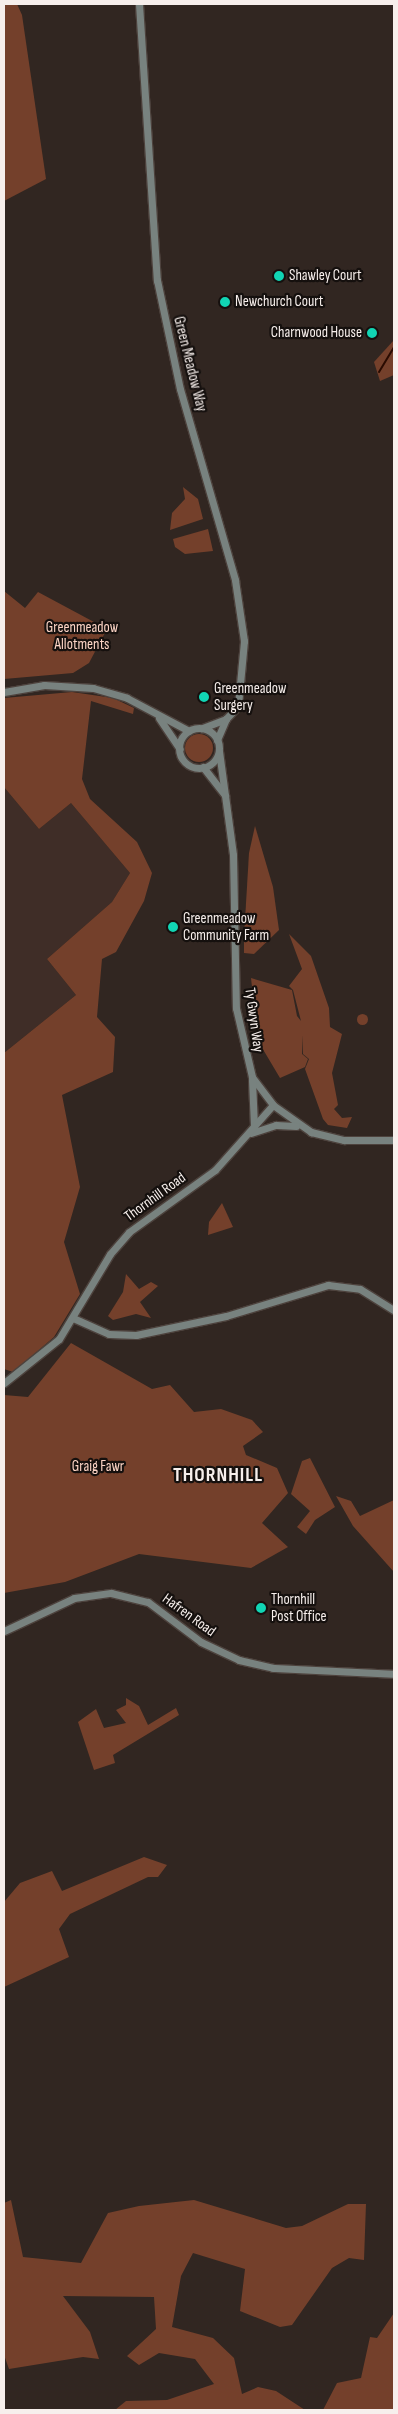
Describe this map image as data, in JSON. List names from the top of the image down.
{
  "streets": {
    "street": [
      "Green Meadow Way",
      "Ty Gwyn Way",
      "Thornhill Road",
      "Hafren Road"
    ]
  },
  "crossings": [
    ["Green Meadow Way", "Ty Gwyn Way"],
    ["Ty Gwyn Way", "Thornhill Road"]
  ],
  "districts": ["THORNHILL"],
  "parks": ["Greenmeadow Allotments", "Graig Fawr"],
  "places": [
    "Shawley Court",
    "Newchurch Court",
    "Charnwood House",
    "Greenmeadow Surgery",
    "Greenmeadow Community Farm",
    "Thornhill Post Office"
  ]
}
